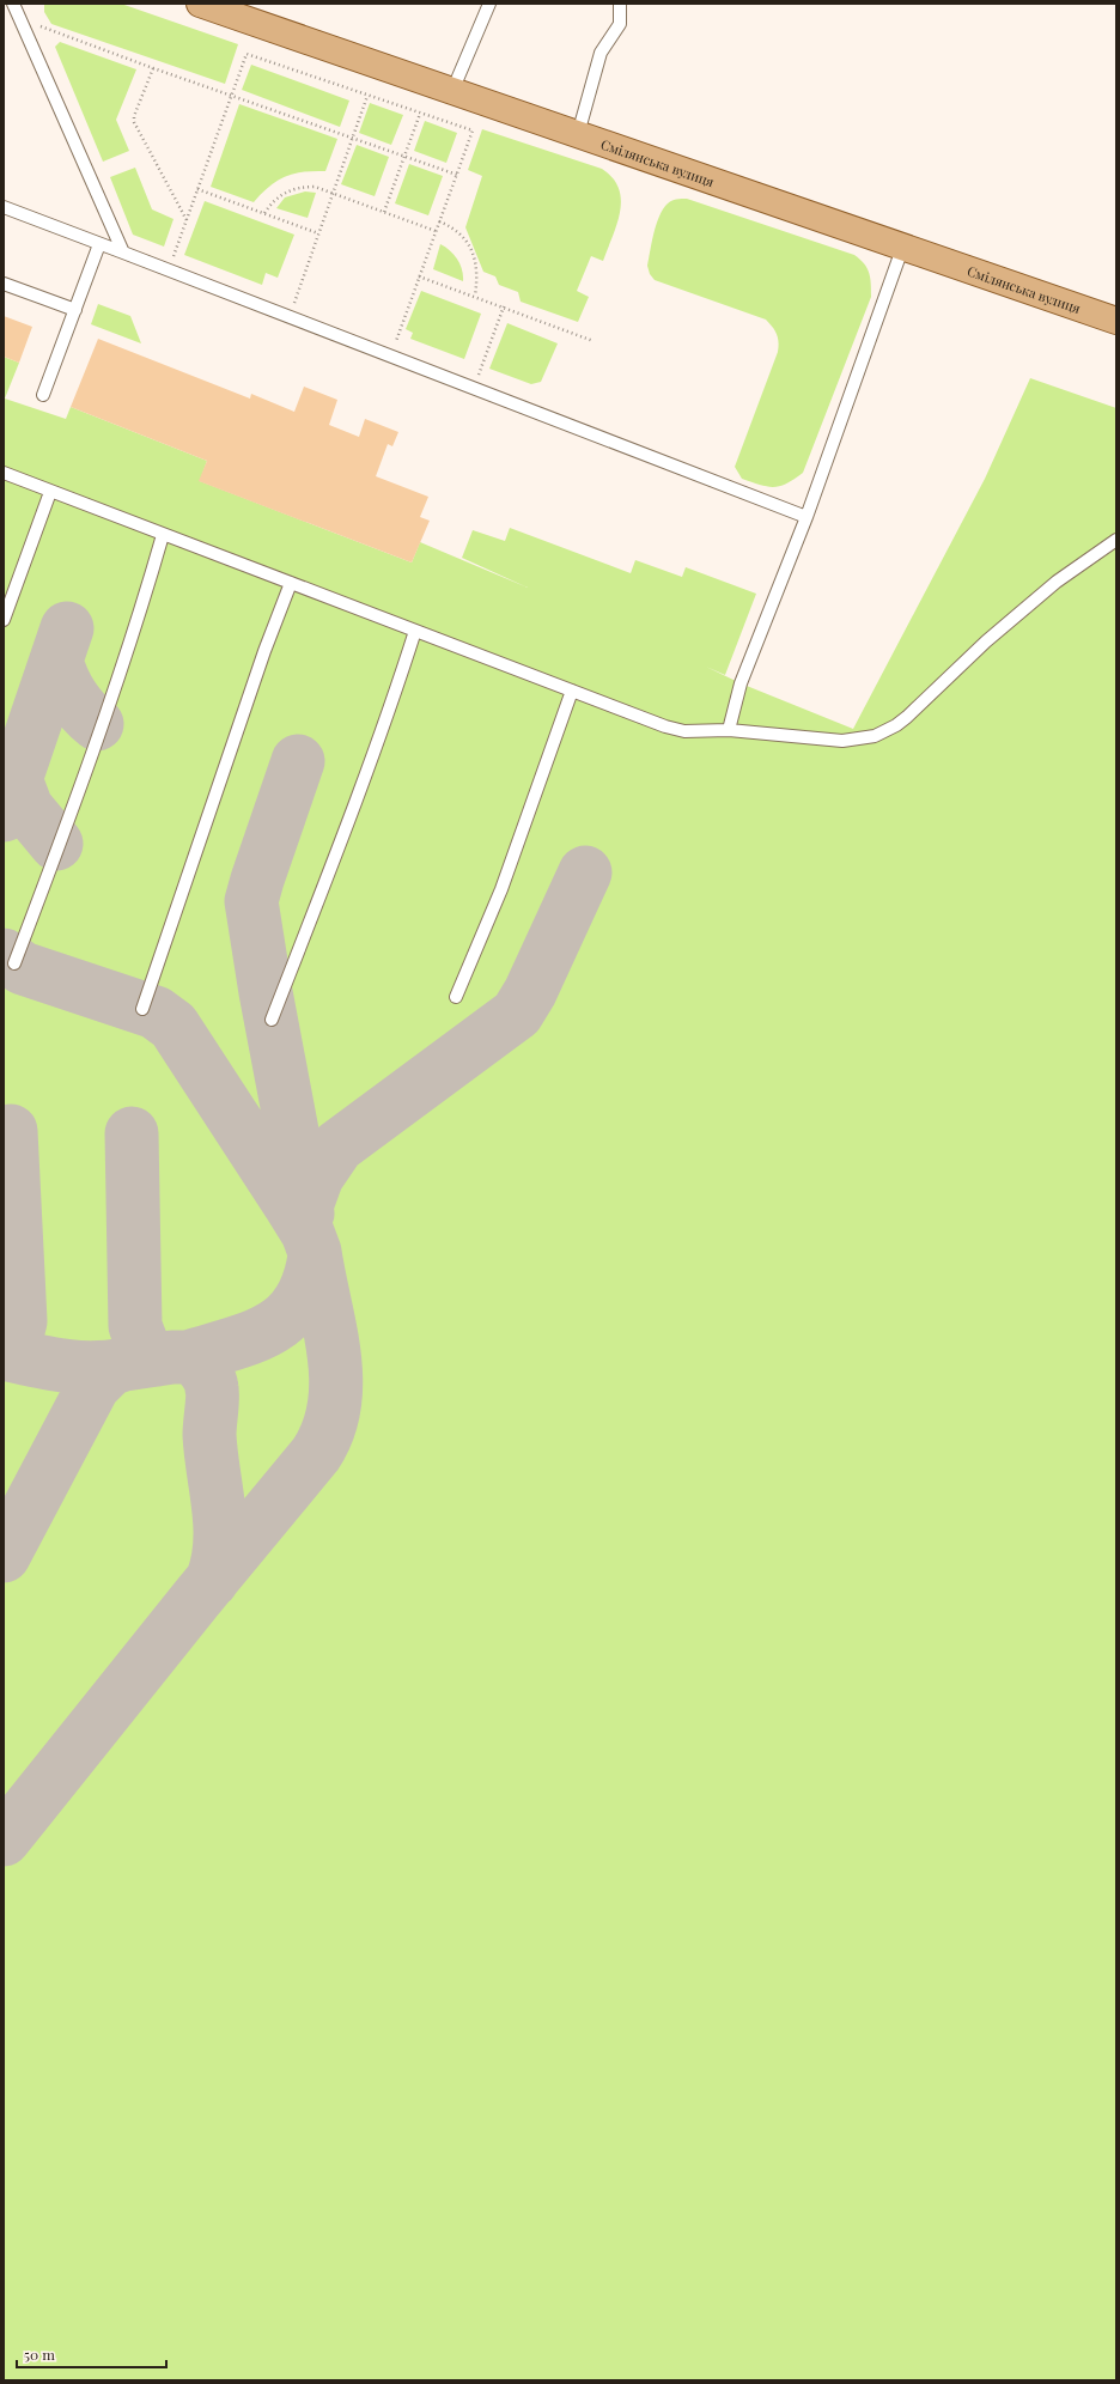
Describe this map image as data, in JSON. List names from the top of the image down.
{
  "streets": {
    "main road": ["Смілянська вулиця"]
  },
  "scale_bar": "50 m"
}
